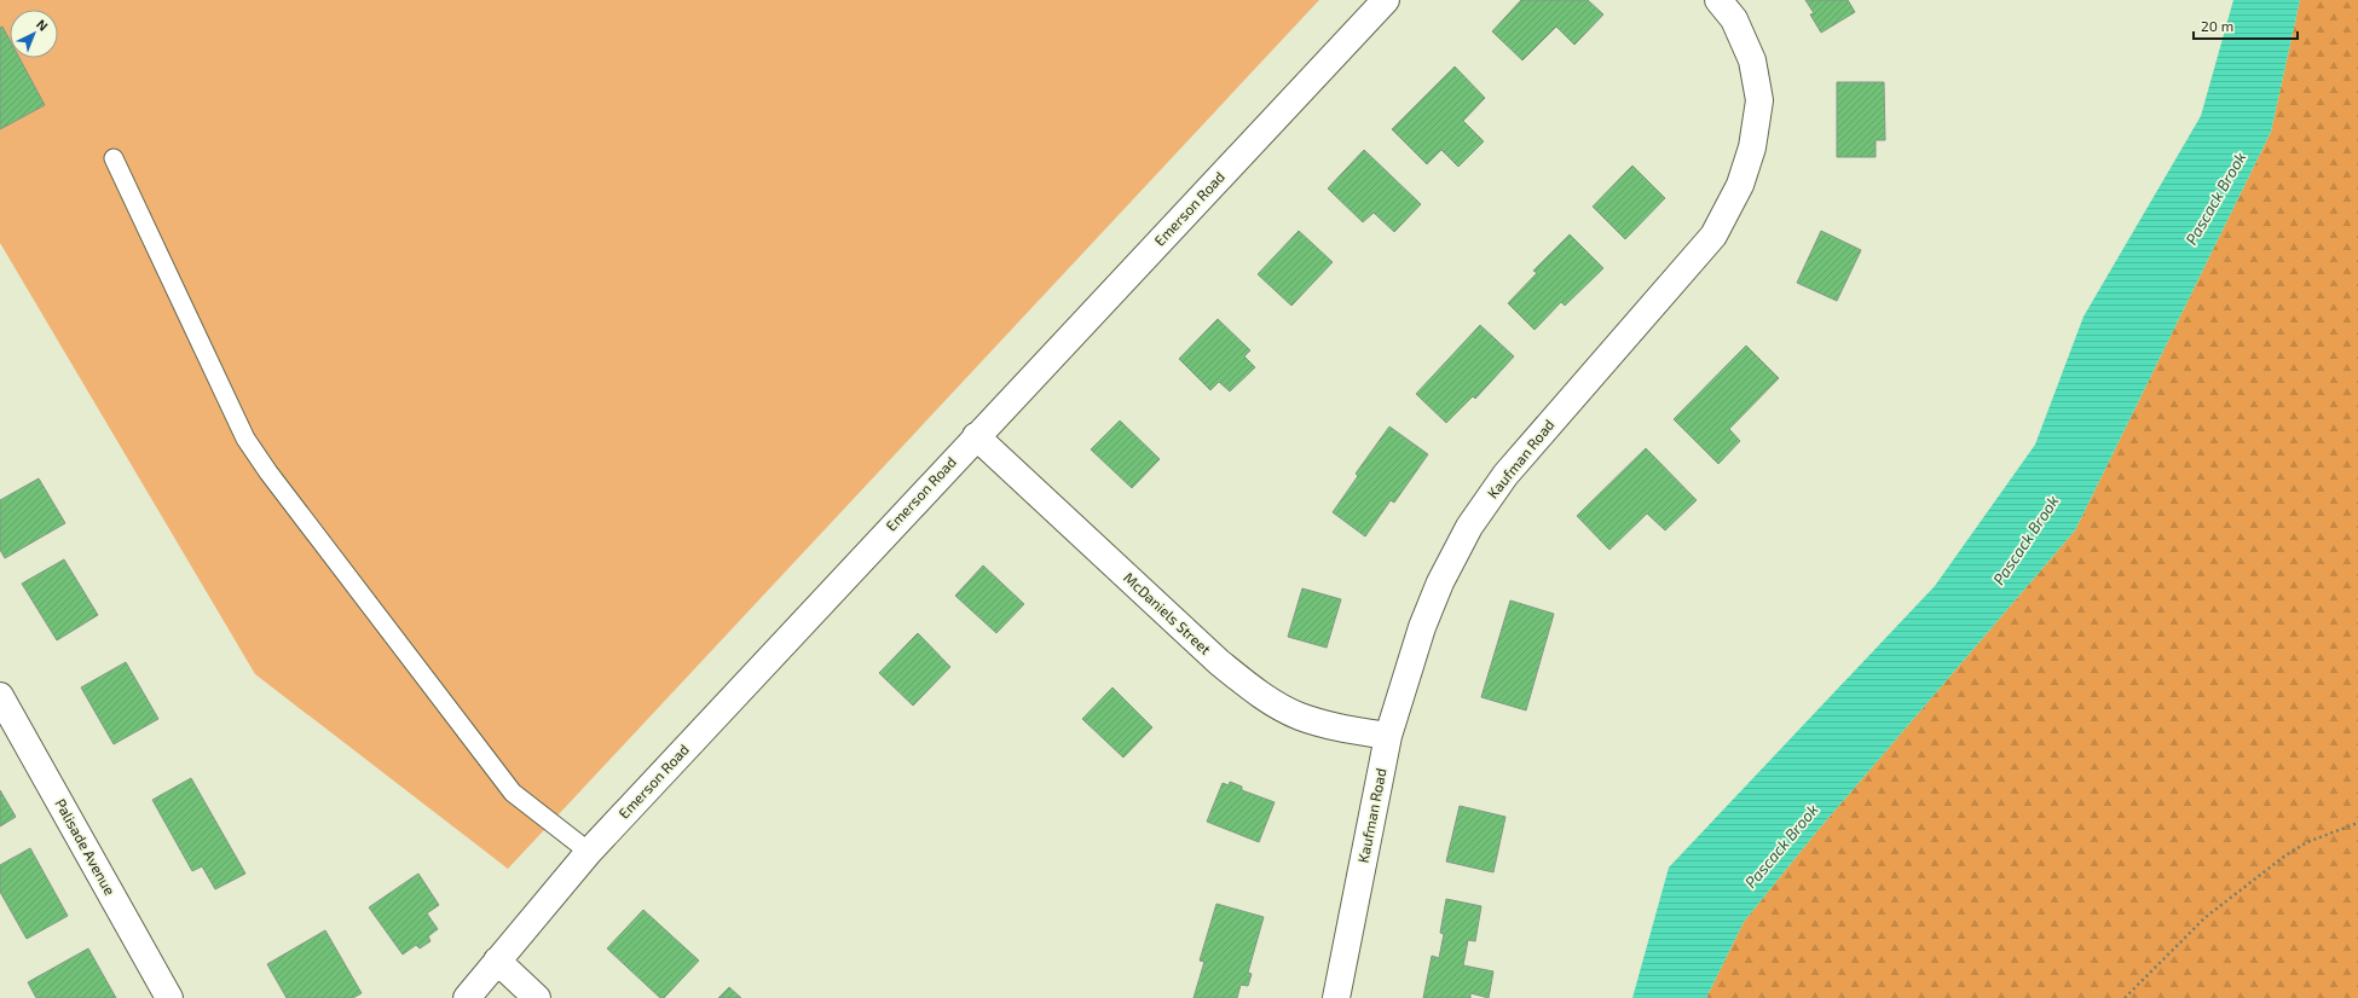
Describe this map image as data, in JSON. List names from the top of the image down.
{
  "streets": {
    "street": [
      "Emerson Road",
      "Kaufman Road",
      "McDaniels Street",
      "Palisade Avenue"
    ]
  },
  "crossings": [
    ["Emerson Road", "McDaniels Street"],
    ["Kaufman Road", "McDaniels Street"]
  ],
  "water": ["Pascack Brook"],
  "scale_bar": "20 m",
  "north": "top right"
}
